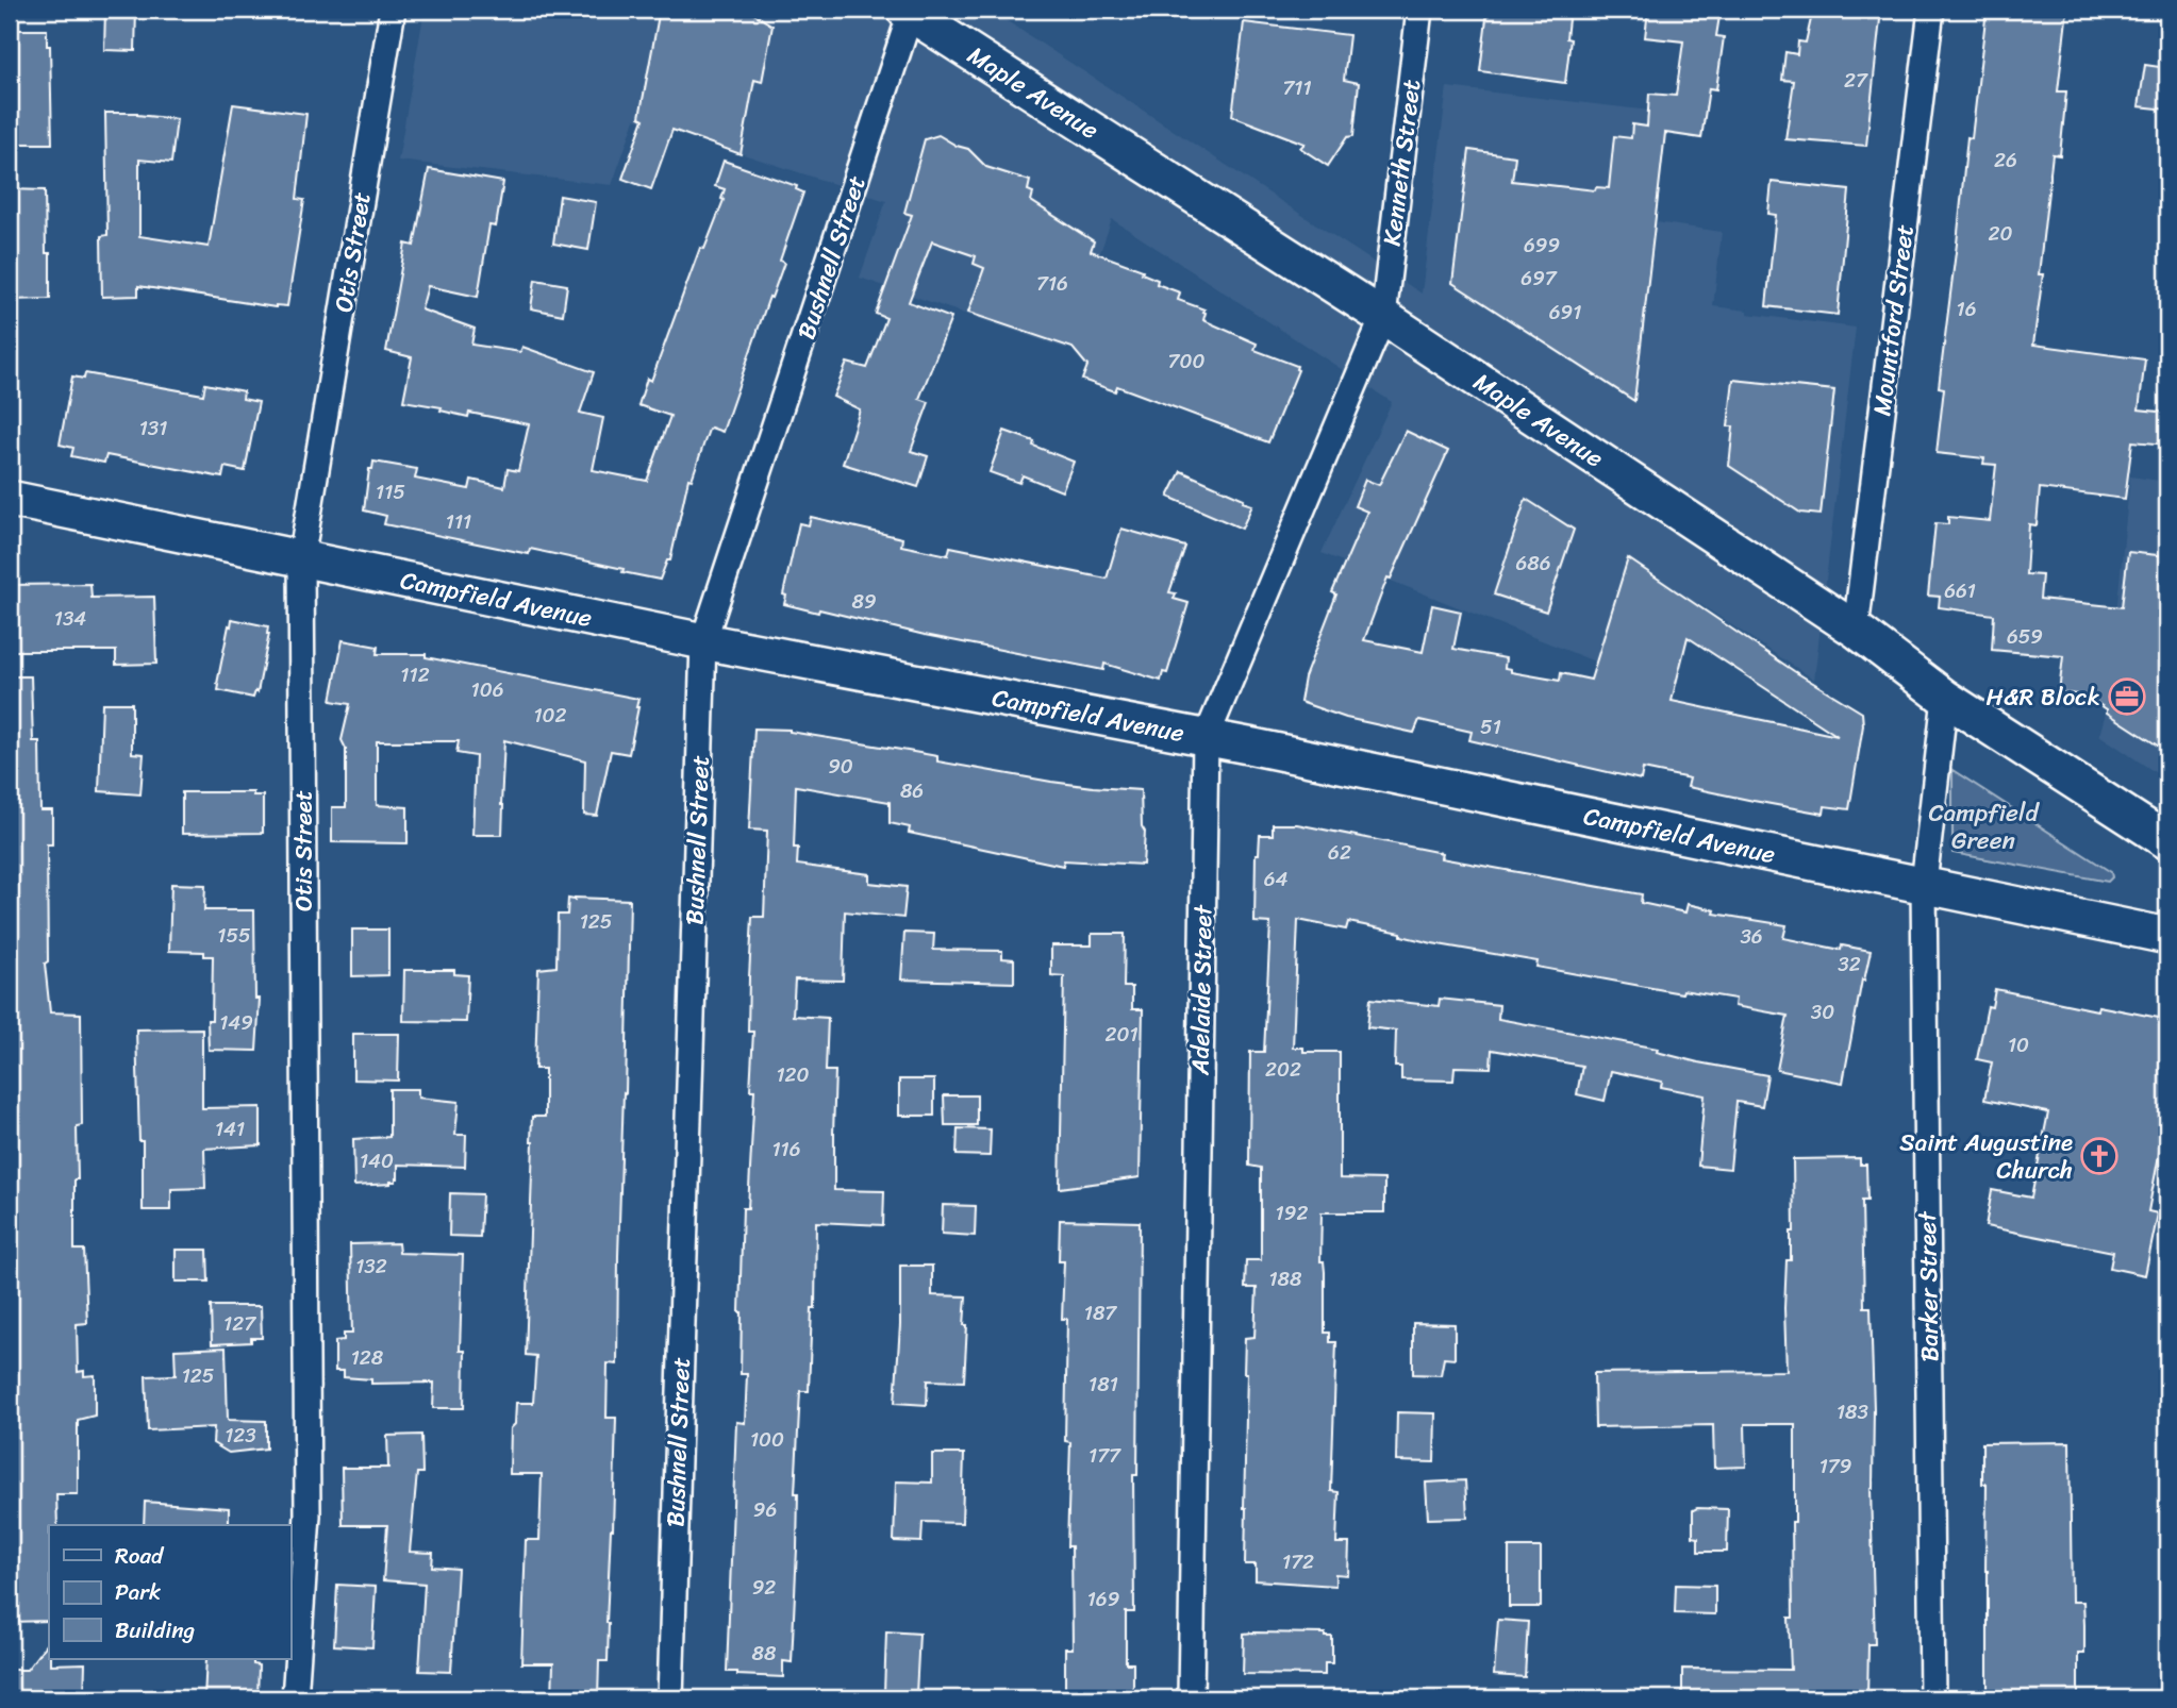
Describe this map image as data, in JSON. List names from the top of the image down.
{
  "streets": {
    "street": [
      "Maple Avenue",
      "Kenneth Street",
      "Otis Street",
      "Bushnell Street",
      "Mountford Street",
      "Campfield Avenue",
      "Adelaide Street",
      "Barker Street"
    ]
  },
  "crossings": [
    ["Maple Avenue", "Kenneth Street"],
    ["Maple Avenue", "Bushnell Street"],
    ["Maple Avenue", "Mountford Street"],
    ["Maple Avenue", "Adelaide Street"],
    ["Maple Avenue", "Barker Street"],
    ["Kenneth Street", "Adelaide Street"],
    ["Otis Street", "Campfield Avenue"],
    ["Bushnell Street", "Campfield Avenue"],
    ["Campfield Avenue", "Adelaide Street"],
    ["Campfield Avenue", "Barker Street"]
  ],
  "parks": ["Campfield Green"],
  "places": {
    "office": ["H&R Block"],
    "church": ["Saint Augustine Church"]
  },
  "house_numbers": [
    "27",
    "711",
    "26",
    "20",
    "699",
    "697",
    "716",
    "16",
    "691",
    "700",
    "131",
    "115",
    "111",
    "686",
    "661",
    "89",
    "134",
    "659",
    "112",
    "106",
    "102",
    "51",
    "90",
    "86",
    "62",
    "64",
    "125",
    "155",
    "36",
    "32",
    "30",
    "149",
    "201",
    "10",
    "202",
    "120",
    "141",
    "116",
    "140",
    "192",
    "132",
    "188",
    "187",
    "127",
    "128",
    "125",
    "181",
    "183",
    "123",
    "100",
    "177",
    "179",
    "96",
    "172",
    "92",
    "169",
    "88"
  ],
  "legend": ["Road", "Park", "Building"]
}
